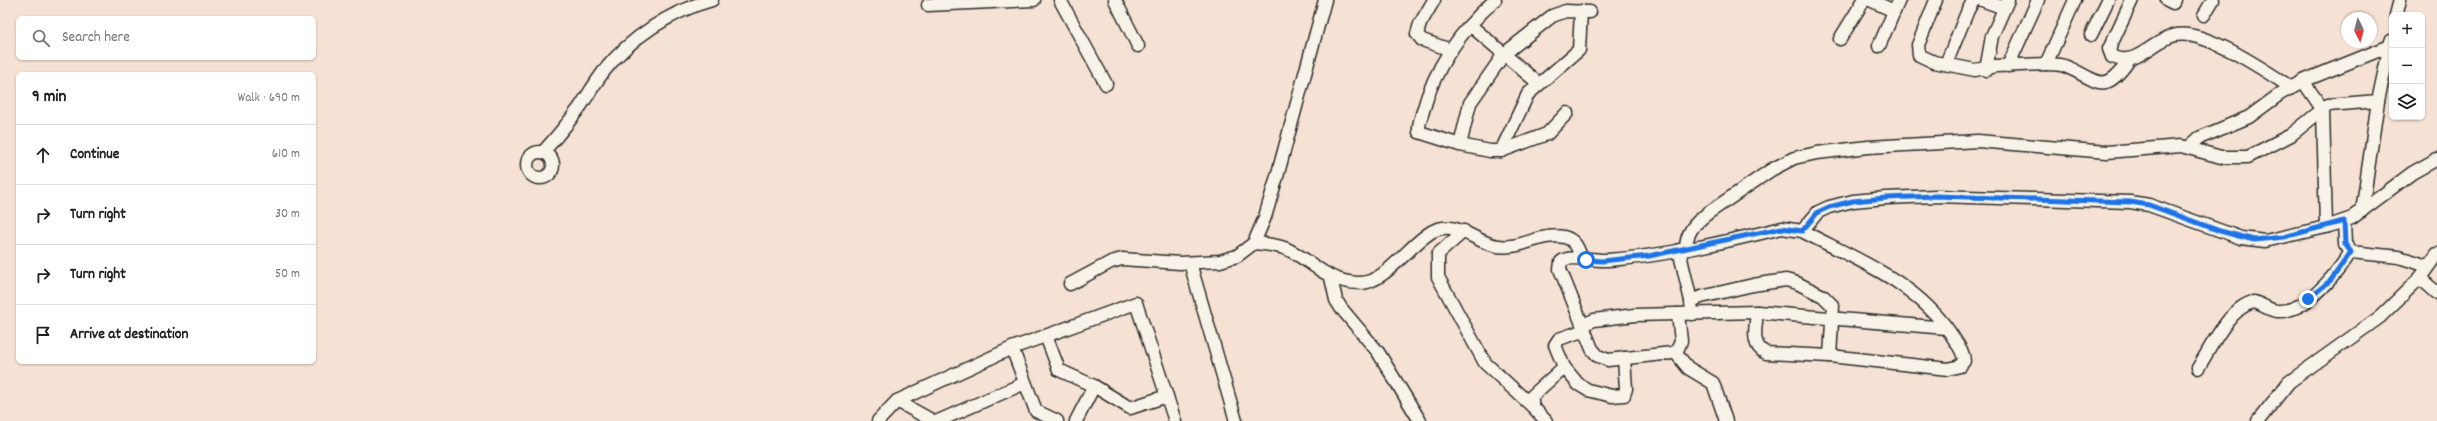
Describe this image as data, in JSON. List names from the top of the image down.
{
  "north": "bottom",
  "page": {
    "map_buttons": ["+", "−"],
    "search": "Search here",
    "heading": ["9 min", "Walk · 690 m"],
    "list": [
      ["Continue", "610 m"],
      ["Turn right", "30 m"],
      ["Turn right", "50 m"],
      "Arrive at destination"
    ]
  }
}
